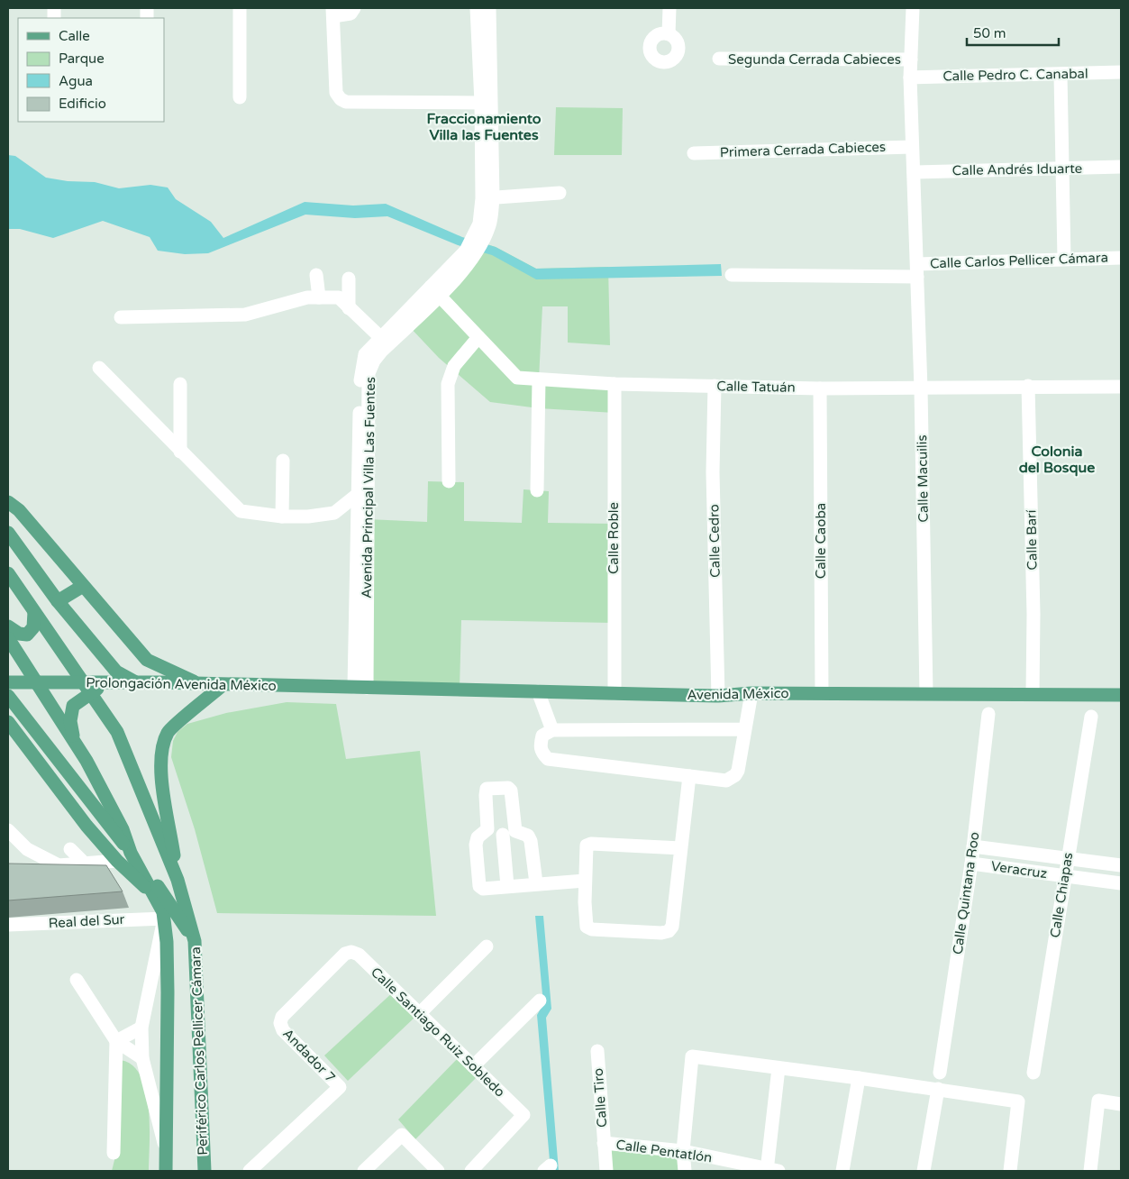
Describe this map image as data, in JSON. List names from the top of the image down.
{
  "streets": {
    "main road": ["Prolongación Avenida México", "Avenida México", "Periférico Carlos Pellicer Cámara"],
    "street": [
      "Segunda Cerrada Cabieces",
      "Calle Pedro C. Canabal",
      "Primera Cerrada Cabieces",
      "Calle Andrés Iduarte",
      "Calle Carlos Pellicer Cámara",
      "Calle Tatuán",
      "Calle Macuilis",
      "Avenida Principal Villa Las Fuentes",
      "Calle Roble",
      "Calle Barí",
      "Calle Cedro",
      "Calle Caoba",
      "Veracruz",
      "Calle Quintana Roo",
      "Calle Chiapas",
      "Real del Sur",
      "Calle Santiago Ruiz Sobledo",
      "Andador 7",
      "Calle Tiro",
      "Calle Pentatlón"
    ]
  },
  "crossings": [
    ["Segunda Cerrada Cabieces", "Calle Macuilis"],
    ["Calle Pedro C. Canabal", "Calle Macuilis"],
    ["Primera Cerrada Cabieces", "Calle Macuilis"],
    ["Calle Andrés Iduarte", "Calle Macuilis"],
    ["Calle Carlos Pellicer Cámara", "Calle Macuilis"],
    ["Calle Tatuán", "Calle Macuilis"],
    ["Calle Tatuán", "Avenida Principal Villa Las Fuentes"],
    ["Calle Tatuán", "Calle Roble"],
    ["Calle Tatuán", "Calle Barí"],
    ["Calle Tatuán", "Calle Cedro"],
    ["Calle Tatuán", "Calle Caoba"],
    ["Calle Macuilis", "Avenida México"],
    ["Avenida Principal Villa Las Fuentes", "Prolongación Avenida México"],
    ["Avenida Principal Villa Las Fuentes", "Avenida México"],
    ["Calle Roble", "Avenida México"],
    ["Calle Barí", "Avenida México"],
    ["Calle Cedro", "Avenida México"],
    ["Calle Caoba", "Avenida México"],
    ["Prolongación Avenida México", "Avenida México"],
    ["Prolongación Avenida México", "Periférico Carlos Pellicer Cámara"],
    ["Veracruz", "Calle Quintana Roo"],
    ["Veracruz", "Calle Chiapas"],
    ["Calle Santiago Ruiz Sobledo", "Andador 7"],
    ["Calle Tiro", "Calle Pentatlón"]
  ],
  "districts": ["Fraccionamiento Villa las Fuentes", "Colonia del Bosque"],
  "legend": [
    "Calle",
    "Parque",
    "Agua",
    "Edificio"
  ],
  "scale_bar": "50 m"
}
